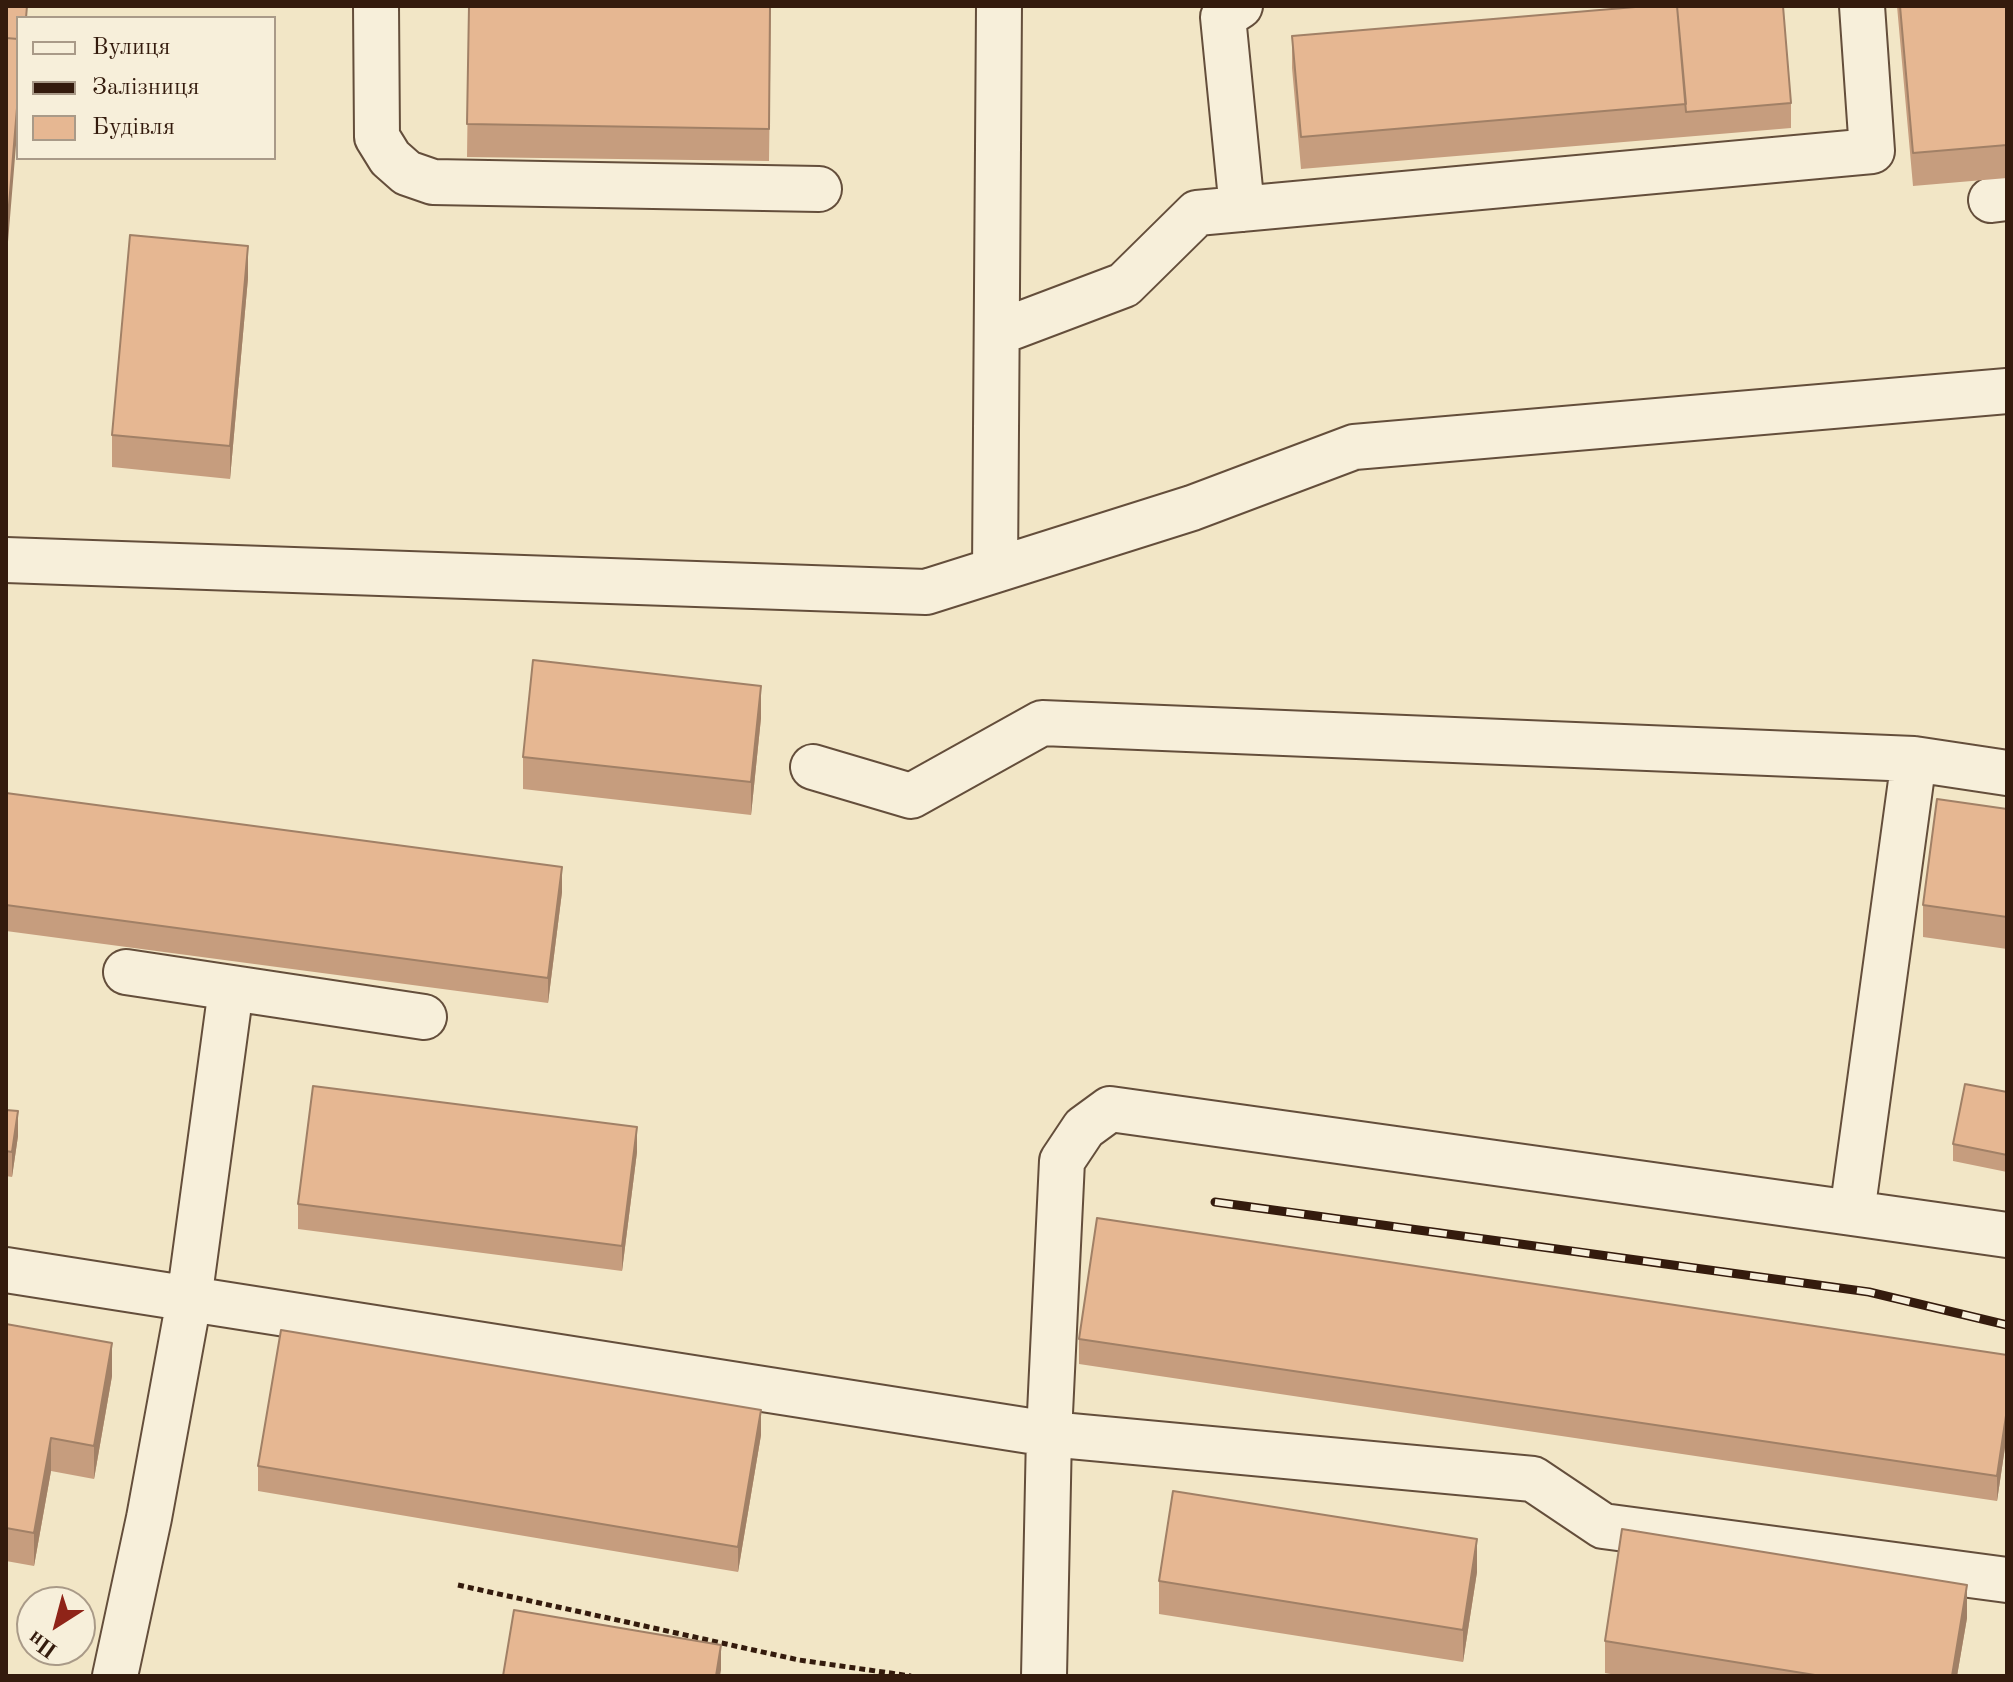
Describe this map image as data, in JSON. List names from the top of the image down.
{
  "legend": ["Вулиця", "Залізниця", "Будівля"],
  "north": "bottom left"
}
